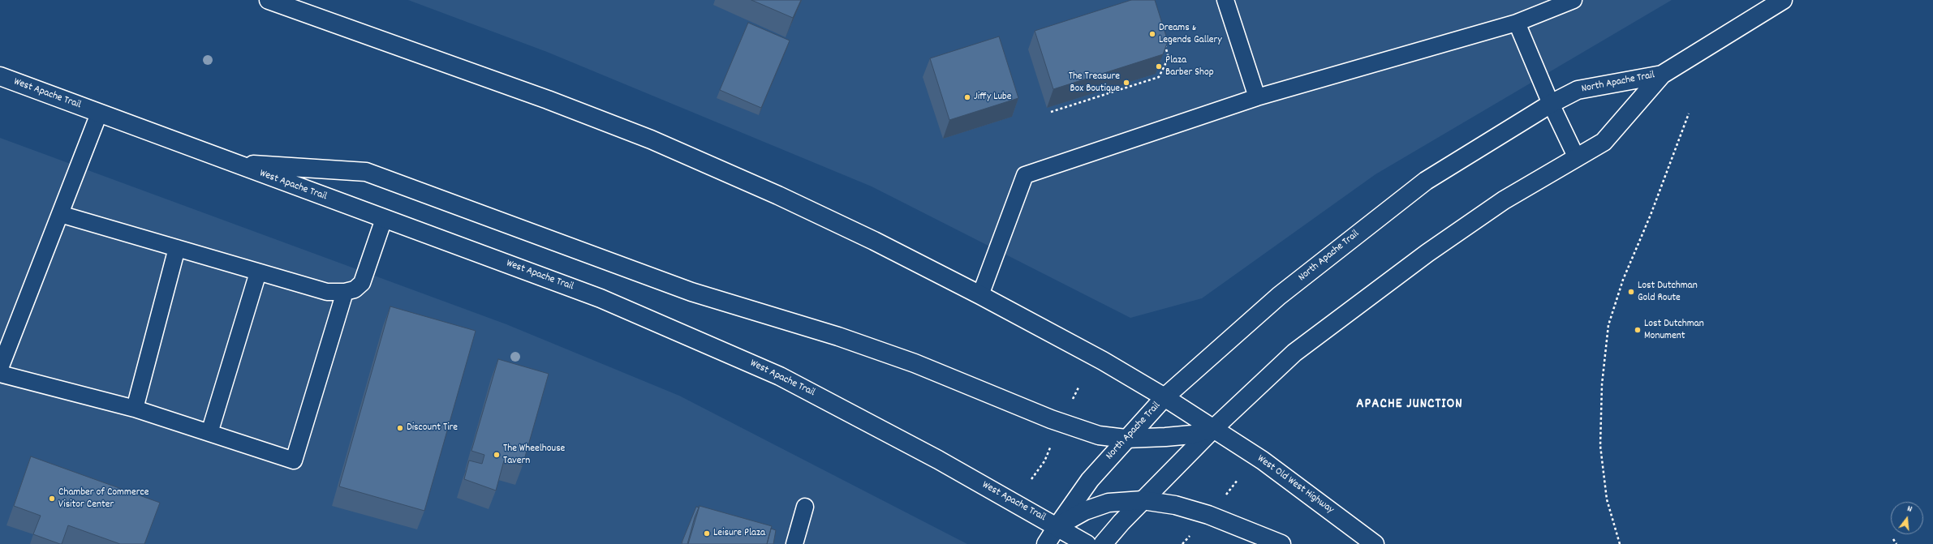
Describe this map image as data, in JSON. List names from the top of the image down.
{
  "streets": {
    "main road": ["North Apache Trail", "West Apache Trail", "West Old West Highway"]
  },
  "crossings": [
    ["North Apache Trail", "West Apache Trail"],
    ["North Apache Trail", "West Old West Highway"]
  ],
  "districts": ["APACHE JUNCTION"],
  "places": [
    "Dreams & Legends Gallery",
    "Plaza Barber Shop",
    "The Treasure Box Boutique",
    "Jiffy Lube",
    "Lost Dutchman Gold Route",
    "Lost Dutchman Monument",
    "Discount Tire",
    "The Wheelhouse Tavern",
    "Chamber of Commerce Visitor Center",
    "Leisure Plaza"
  ],
  "north": "top"
}
